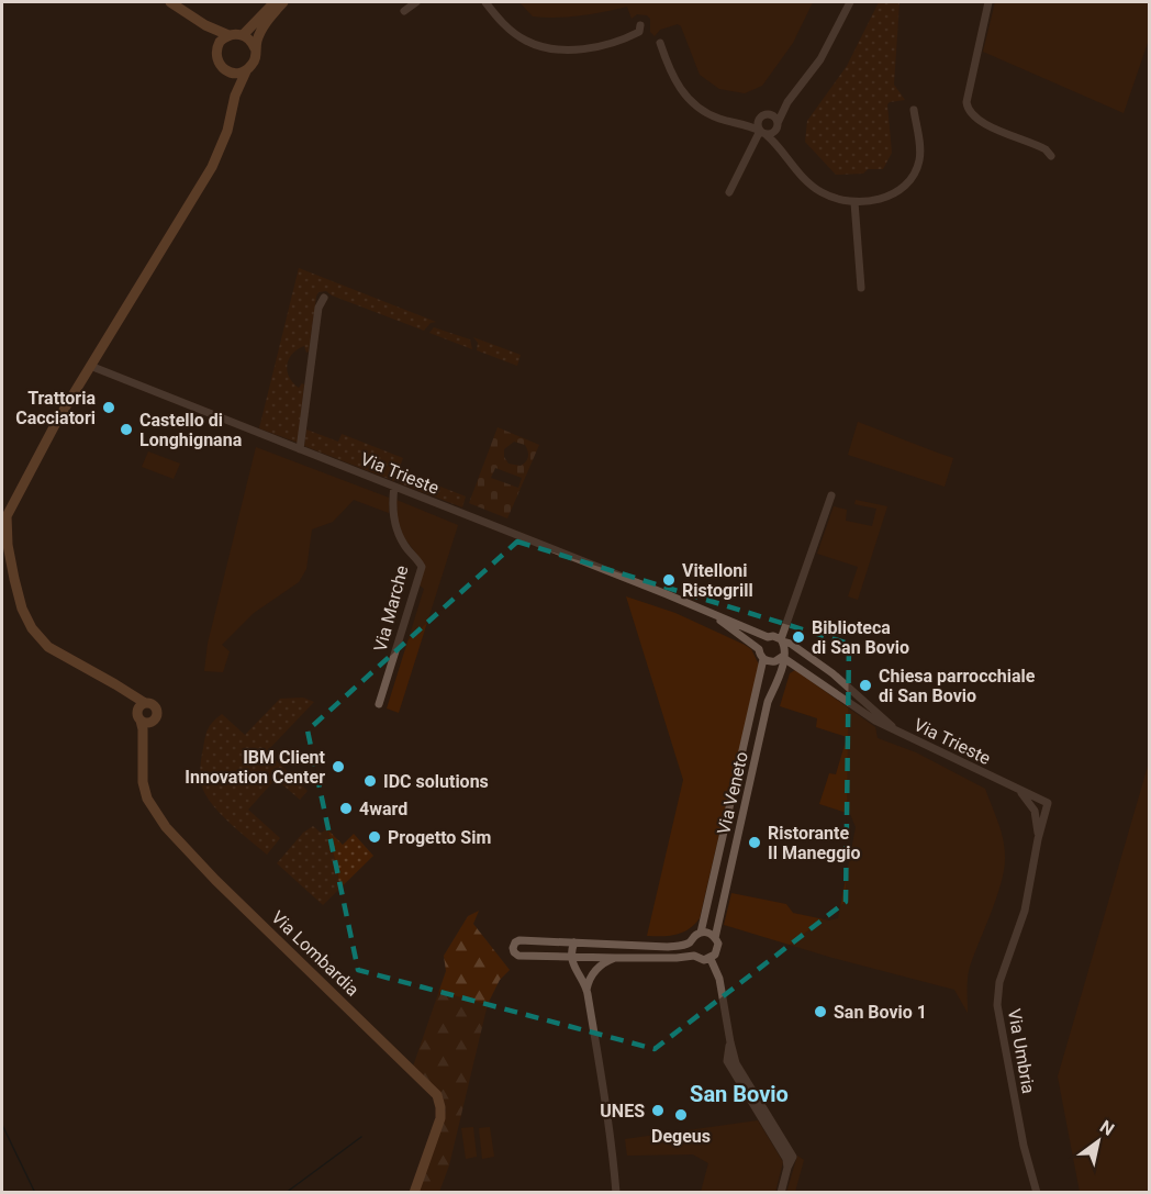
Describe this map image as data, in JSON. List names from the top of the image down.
{
  "streets": {
    "street": [
      "Via Trieste",
      "Via Marche",
      "Via Veneto",
      "Via Lombardia",
      "Via Umbria"
    ]
  },
  "crossings": [
    ["Via Trieste", "Via Marche"],
    ["Via Trieste", "Via Veneto"],
    ["Via Trieste", "Via Umbria"]
  ],
  "districts": ["San Bovio"],
  "places": [
    "Trattoria Cacciatori",
    "Castello di Longhignana",
    "Vitelloni Ristogrill",
    "Biblioteca di San Bovio",
    "Chiesa parrocchiale di San Bovio",
    "IBM Client Innovation Center",
    "IDC solutions",
    "4ward",
    "Progetto Sim",
    "Ristorante Il Maneggio",
    "San Bovio 1",
    "UNES",
    "Degeus"
  ],
  "north": "top right"
}
